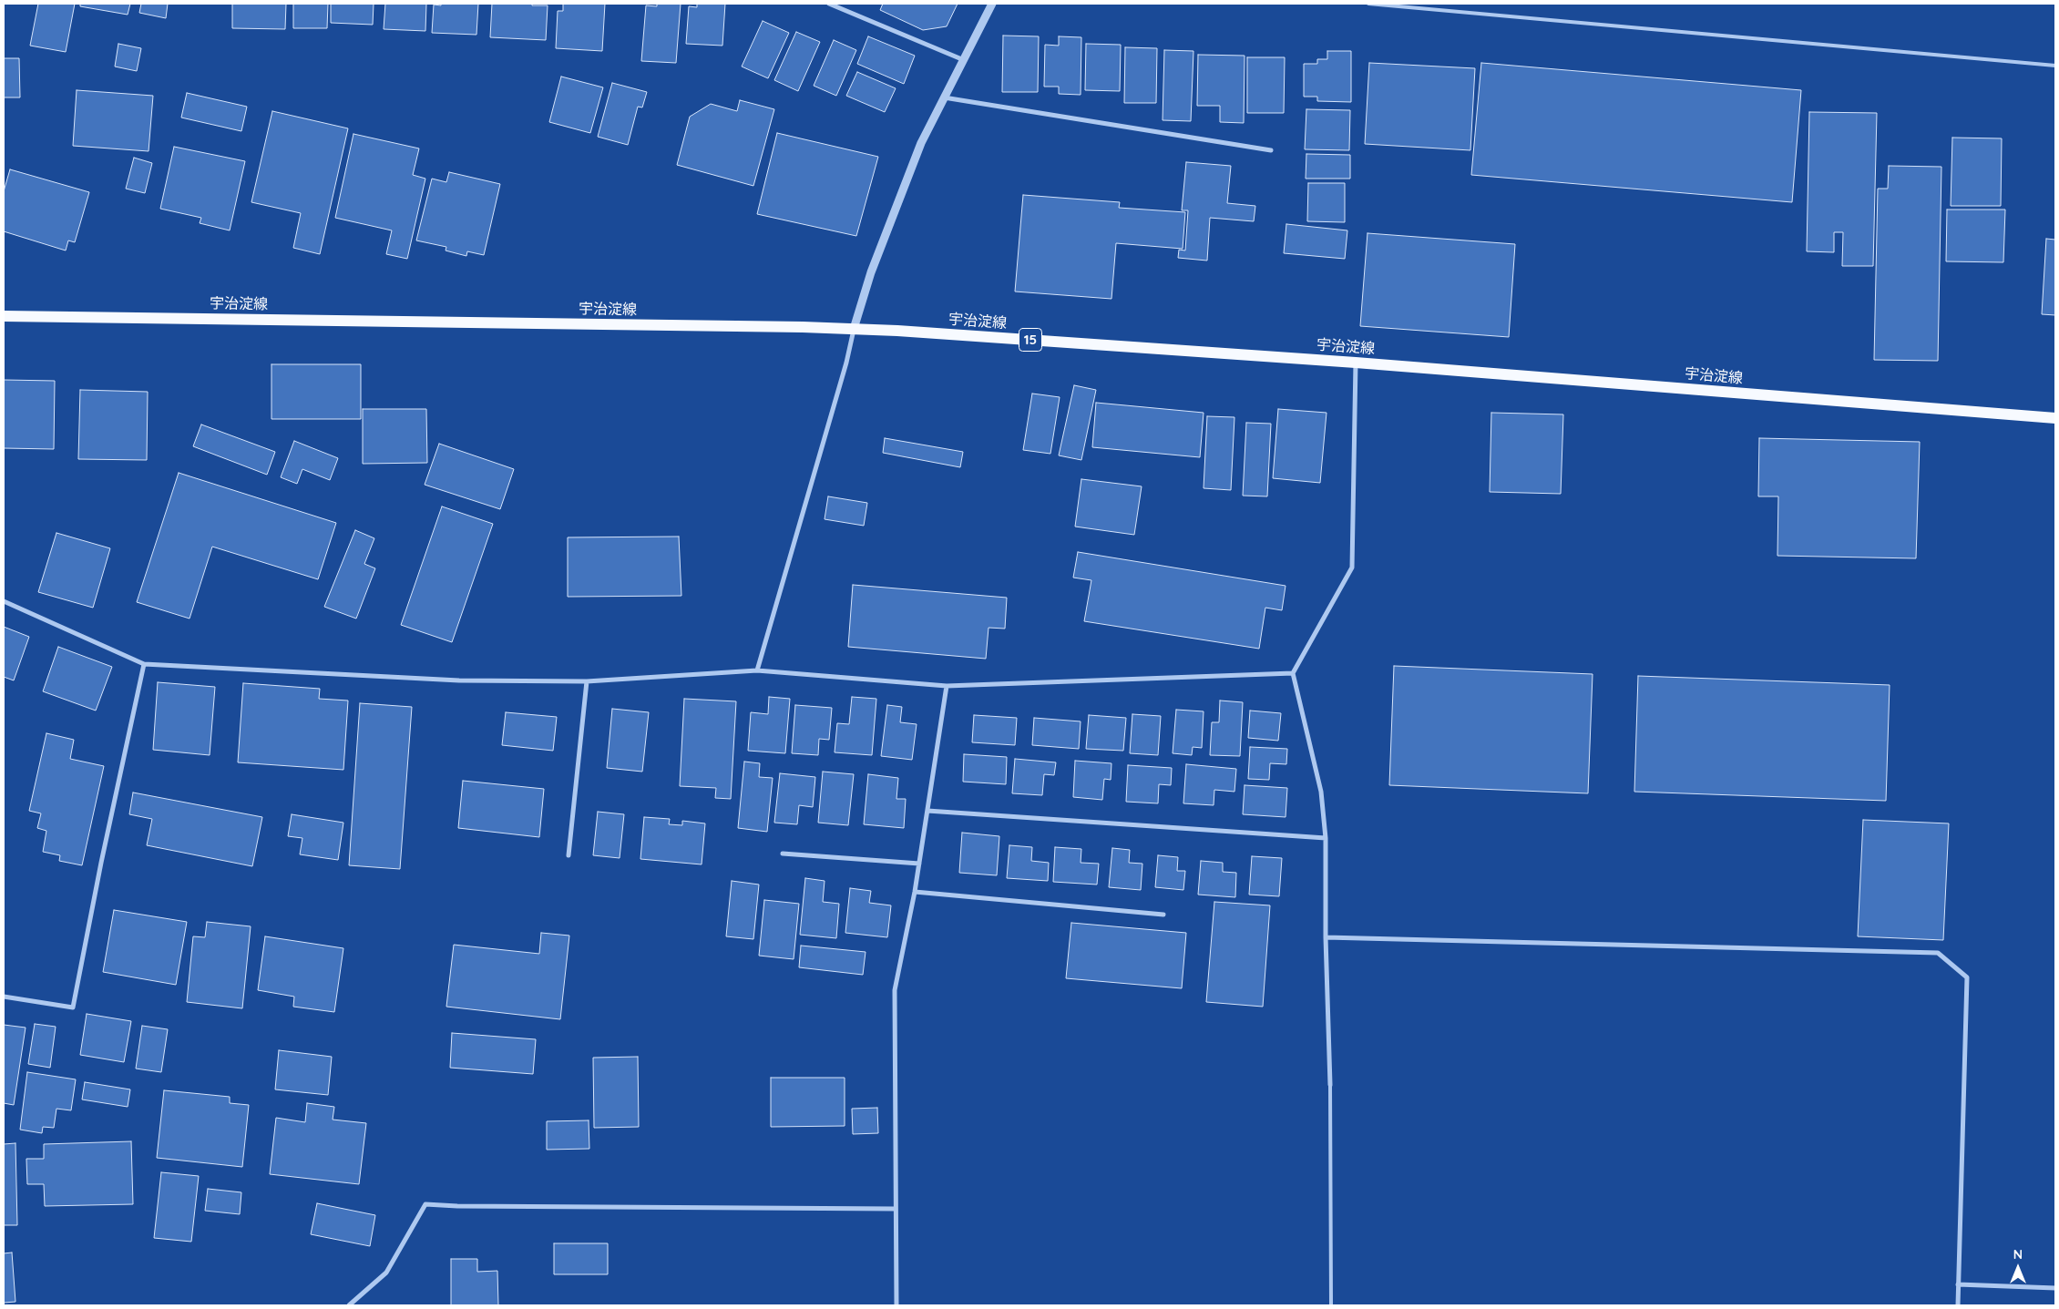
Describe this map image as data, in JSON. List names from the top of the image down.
{
  "streets": {
    "main road": ["宇治淀線", "15"]
  },
  "north": "top"
}
